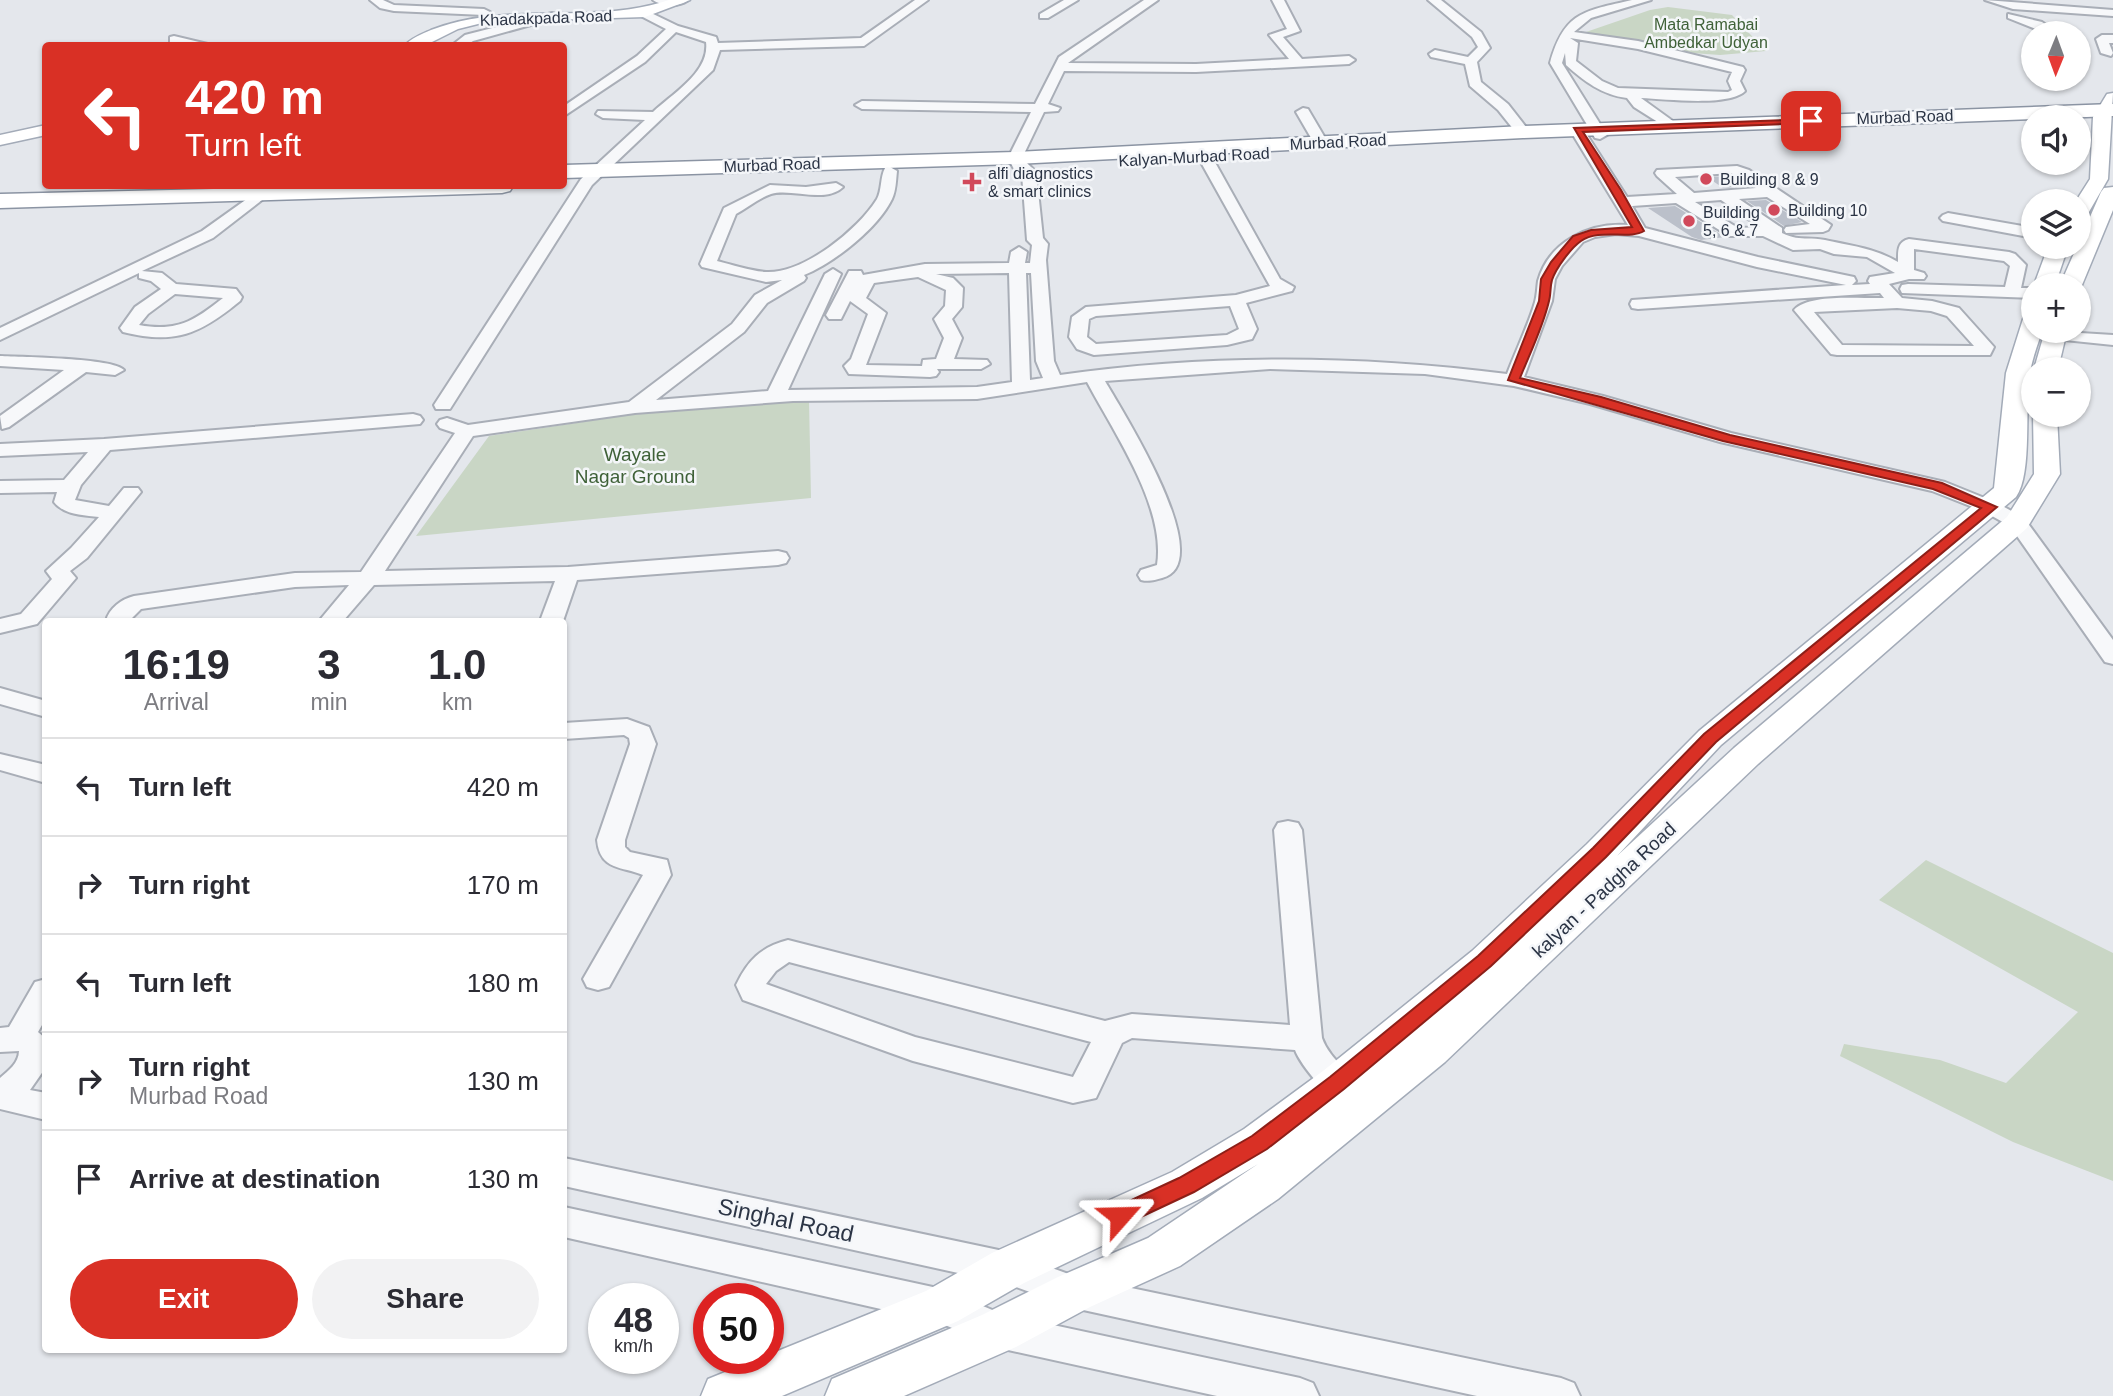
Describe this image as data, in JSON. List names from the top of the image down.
{
  "streets": {
    "highway": ["Murbad Road", "Kalyan-Murbad Road"],
    "main road": ["Khadakpada Road", "kalyan - Padgha Road"],
    "street": ["Singhal Road"]
  },
  "crossings": [
    ["Murbad Road", "Kalyan-Murbad Road"],
    ["kalyan - Padgha Road", "Singhal Road"]
  ],
  "parks": ["Mata Ramabai Ambedkar Udyan", "Wayale Nagar Ground"],
  "places": {
    "other": ["Building 8 & 9", "Building 10", "Building 5, 6 & 7"],
    "health": ["alfi diagnostics & smart clinics"]
  },
  "north": "bottom",
  "page": {
    "map_buttons": ["+", "−"],
    "turn": ["420 m", "Turn left"],
    "eta": [
      "16:19",
      "Arrival",
      "3",
      "min",
      "1.0",
      "km"
    ],
    "list": [
      {
        "name": "Turn left",
        "value": "420 m"
      },
      {
        "name": "Turn right",
        "value": "170 m"
      },
      {
        "name": "Turn left",
        "value": "180 m"
      },
      {
        "name": "Turn right",
        "note": "Murbad Road",
        "value": "130 m"
      },
      {
        "name": "Arrive at destination",
        "value": "130 m"
      }
    ],
    "buttons": ["Exit", "Share"],
    "speed": "48 km/h",
    "limit": "50"
  }
}
